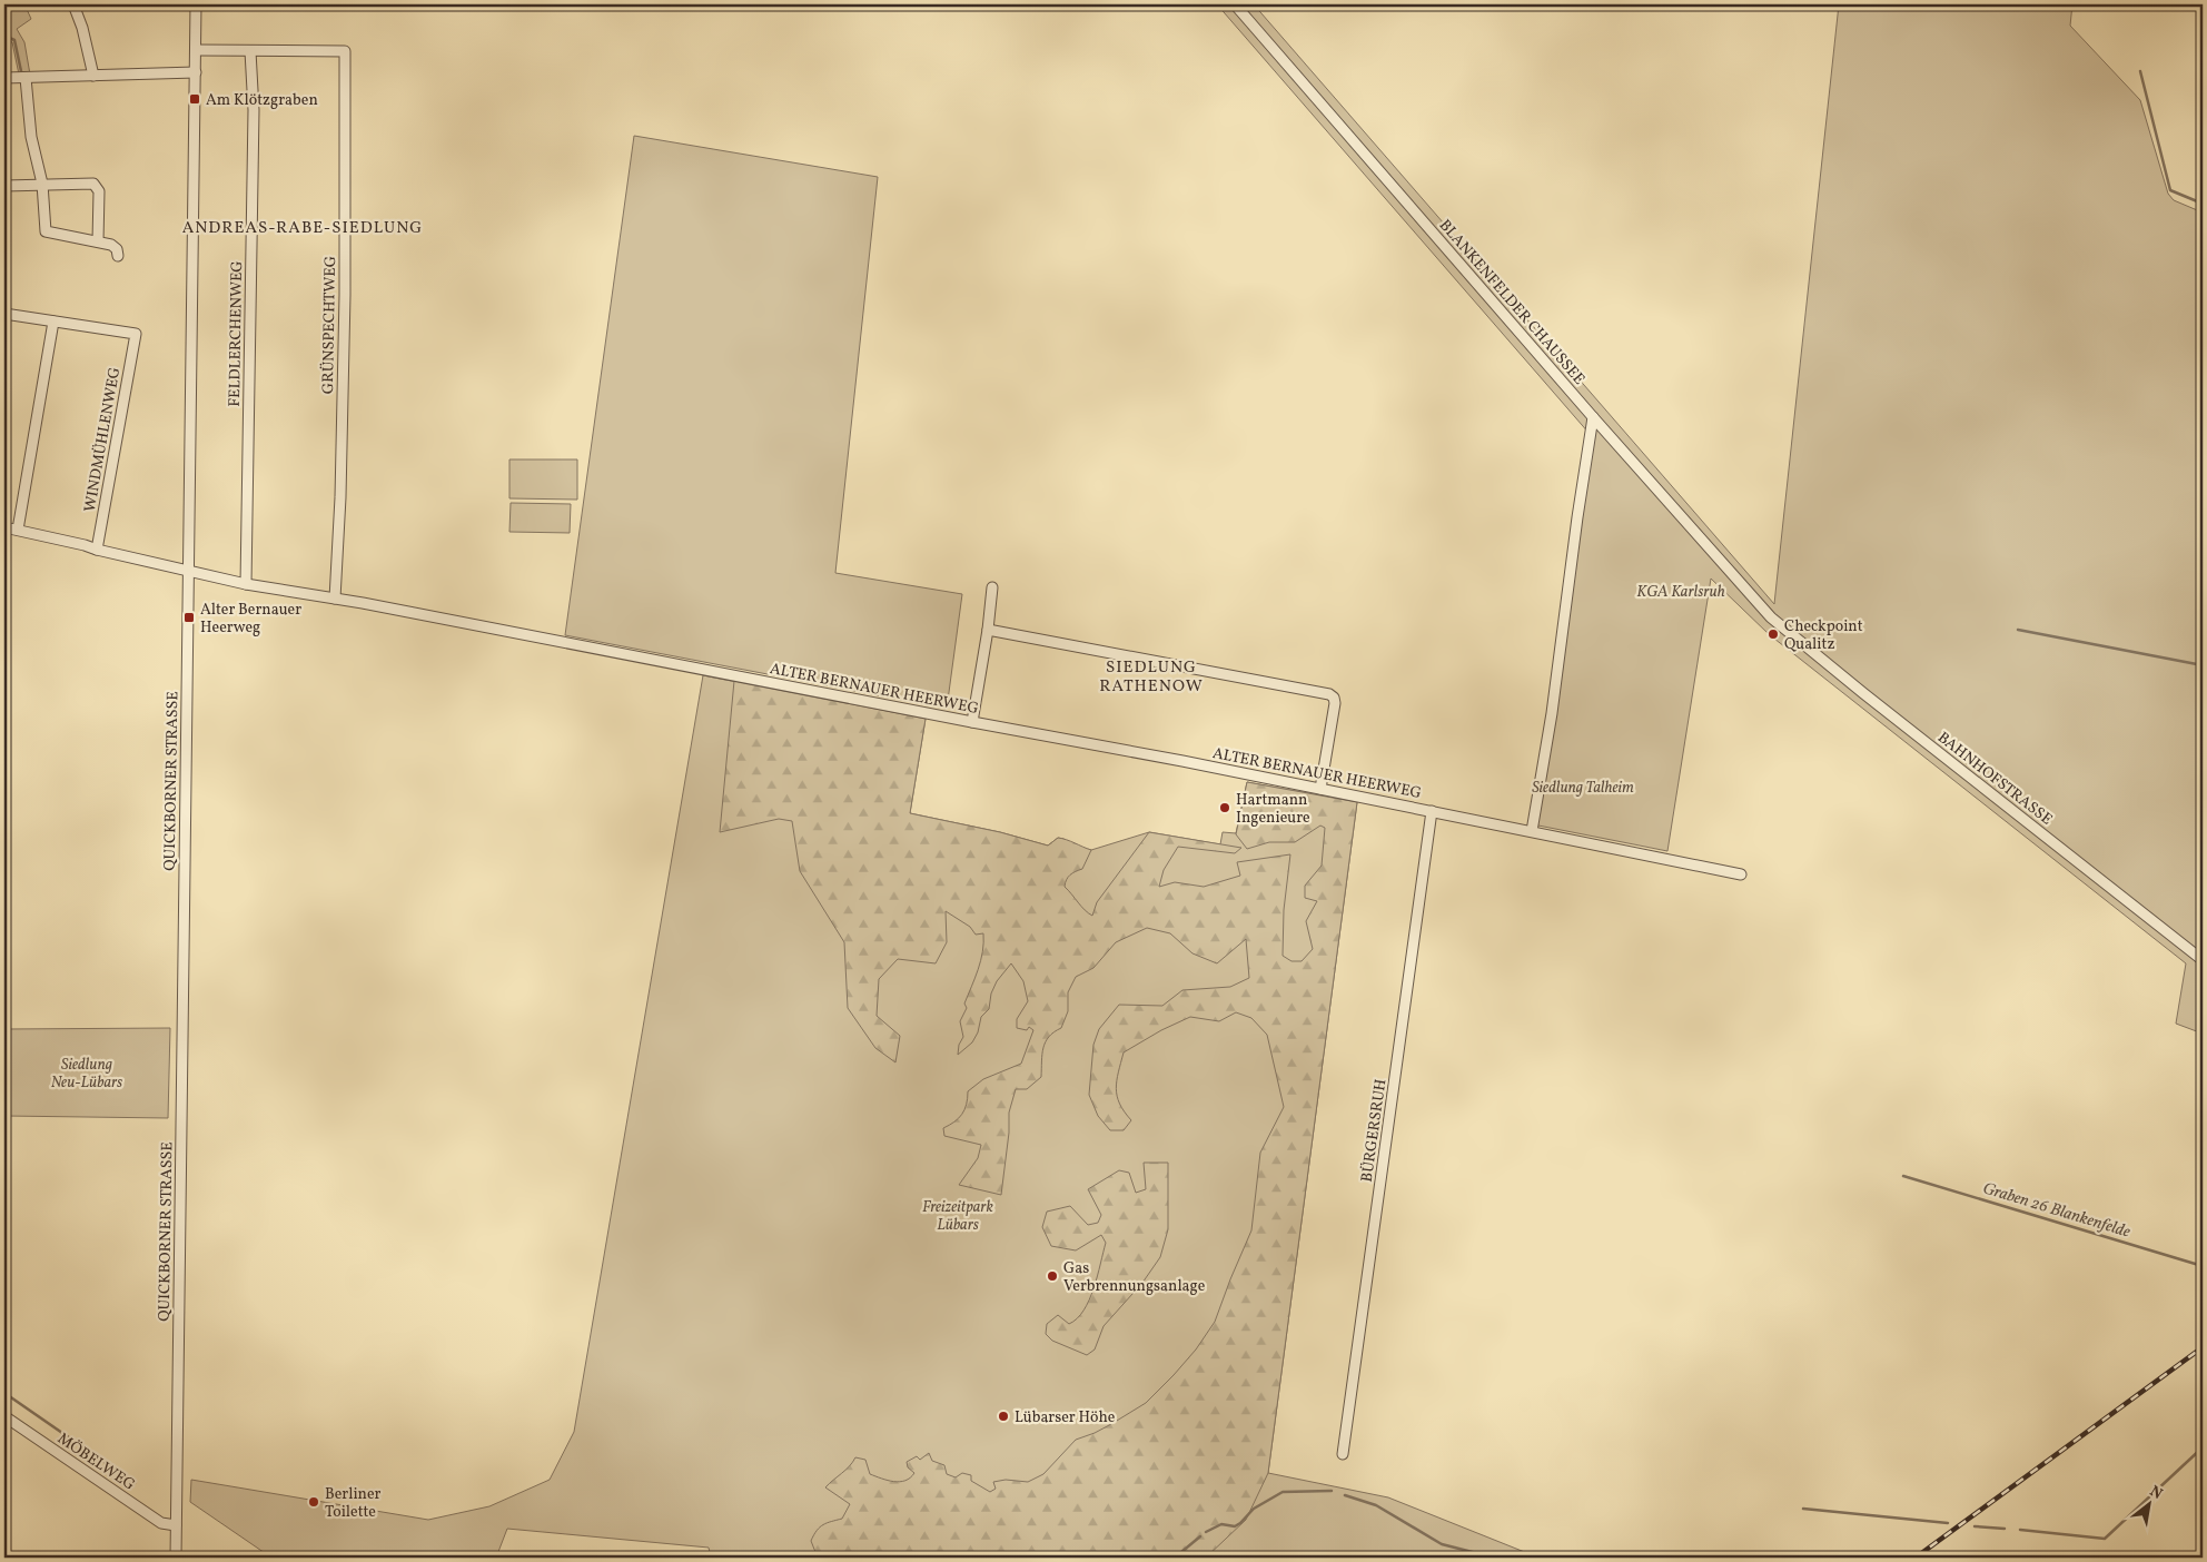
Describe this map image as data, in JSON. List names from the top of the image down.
{
  "streets": {
    "street": [
      "BLANKENFELDER CHAUSSEE",
      "GRÜNSPECHTWEG",
      "FELDLERCHENWEG",
      "WINDMÜHLENWEG",
      "ALTER BERNAUER HEERWEG",
      "BAHNHOFSTRASSE",
      "QUICKBORNER STRASSE",
      "BÜRGERSRUH",
      "MÖBELWEG"
    ]
  },
  "crossings": [
    ["BLANKENFELDER CHAUSSEE", "BAHNHOFSTRASSE"],
    ["GRÜNSPECHTWEG", "FELDLERCHENWEG"],
    ["GRÜNSPECHTWEG", "ALTER BERNAUER HEERWEG"],
    ["FELDLERCHENWEG", "ALTER BERNAUER HEERWEG"],
    ["WINDMÜHLENWEG", "ALTER BERNAUER HEERWEG"],
    ["ALTER BERNAUER HEERWEG", "QUICKBORNER STRASSE"],
    ["ALTER BERNAUER HEERWEG", "BÜRGERSRUH"],
    ["QUICKBORNER STRASSE", "MÖBELWEG"]
  ],
  "districts": ["ANDREAS-RABE-SIEDLUNG", "SIEDLUNG RATHENOW"],
  "water": ["Graben 26 Blankenfelde"],
  "parks": [
    "KGA Karlsruh",
    "Siedlung Talheim",
    "Siedlung Neu-Lübars",
    "Freizeitpark Lübars"
  ],
  "places": {
    "transit": ["Am Klötzgraben", "Alter Bernauer Heerweg"],
    "other": [
      "Checkpoint Qualitz",
      "Hartmann Ingenieure",
      "Gas Verbrennungsanlage",
      "Lübarser Höhe",
      "Berliner Toilette"
    ]
  },
  "north": "top right"
}
